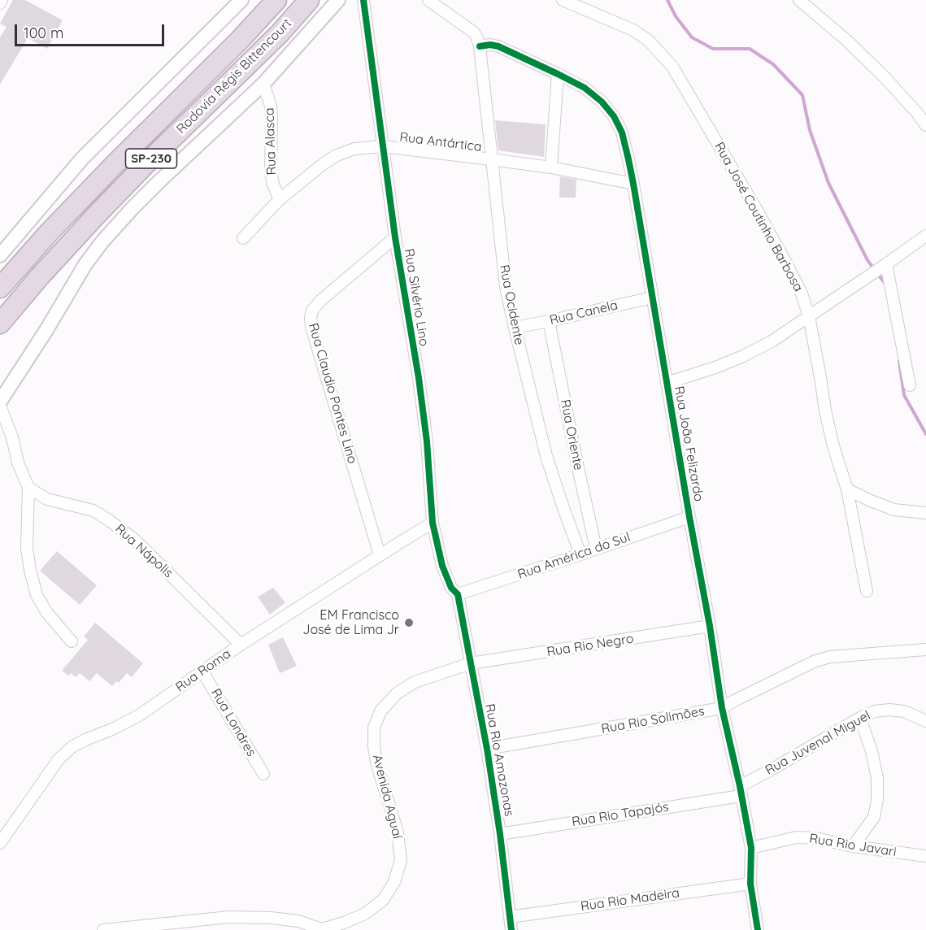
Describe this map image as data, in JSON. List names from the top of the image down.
{
  "streets": {
    "highway": ["Rodovia Régis Bittencourt", "SP-230"],
    "street": [
      "Rua Alasca",
      "Rua Antártica",
      "Rua José Coutinho Barbosa",
      "Rua Silvério Lino",
      "Rua Ocidente",
      "Rua Canela",
      "Rua Claudio Pontes Lino",
      "Rua Oriente",
      "Rua João Felizardo",
      "Rua Nápolis",
      "Rua América do Sul",
      "Rua Rio Negro",
      "Rua Roma",
      "Rua Rio Solimões",
      "Rua Londres",
      "Rua Juvenal Miguel",
      "Rua Rio Amazonas",
      "Avenida Aguaí",
      "Rua Rio Tapajós",
      "Rua Rio Javari",
      "Rua Rio Madeira"
    ]
  },
  "crossings": [
    ["Rua Alasca", "Rua Antártica"],
    ["Rua Antártica", "Rua Silvério Lino"],
    ["Rua Antártica", "Rua Ocidente"],
    ["Rua Antártica", "Rua João Felizardo"],
    ["Rua Silvério Lino", "Rua Claudio Pontes Lino"],
    ["Rua Silvério Lino", "Rua América do Sul"],
    ["Rua Silvério Lino", "Rua Roma"],
    ["Rua Silvério Lino", "Rua Rio Amazonas"],
    ["Rua Ocidente", "Rua Canela"],
    ["Rua Ocidente", "Rua João Felizardo"],
    ["Rua Ocidente", "Rua América do Sul"],
    ["Rua Canela", "Rua Oriente"],
    ["Rua Canela", "Rua João Felizardo"],
    ["Rua Claudio Pontes Lino", "Rua Roma"],
    ["Rua Oriente", "Rua América do Sul"],
    ["Rua João Felizardo", "Rua América do Sul"],
    ["Rua João Felizardo", "Rua Rio Negro"],
    ["Rua João Felizardo", "Rua Rio Solimões"],
    ["Rua João Felizardo", "Rua Juvenal Miguel"],
    ["Rua João Felizardo", "Rua Rio Tapajós"],
    ["Rua João Felizardo", "Rua Rio Javari"],
    ["Rua João Felizardo", "Rua Rio Madeira"],
    ["Rua Nápolis", "Rua Roma"],
    ["Rua América do Sul", "Rua Rio Amazonas"],
    ["Rua Rio Negro", "Rua Rio Amazonas"],
    ["Rua Rio Negro", "Avenida Aguaí"],
    ["Rua Roma", "Rua Londres"],
    ["Rua Rio Solimões", "Rua Rio Amazonas"],
    ["Rua Juvenal Miguel", "Rua Rio Tapajós"],
    ["Rua Rio Amazonas", "Avenida Aguaí"],
    ["Rua Rio Amazonas", "Rua Rio Tapajós"],
    ["Rua Rio Amazonas", "Rua Rio Madeira"]
  ],
  "places": ["EM Francisco José de Lima Jr"],
  "scale_bar": "100 m"
}
